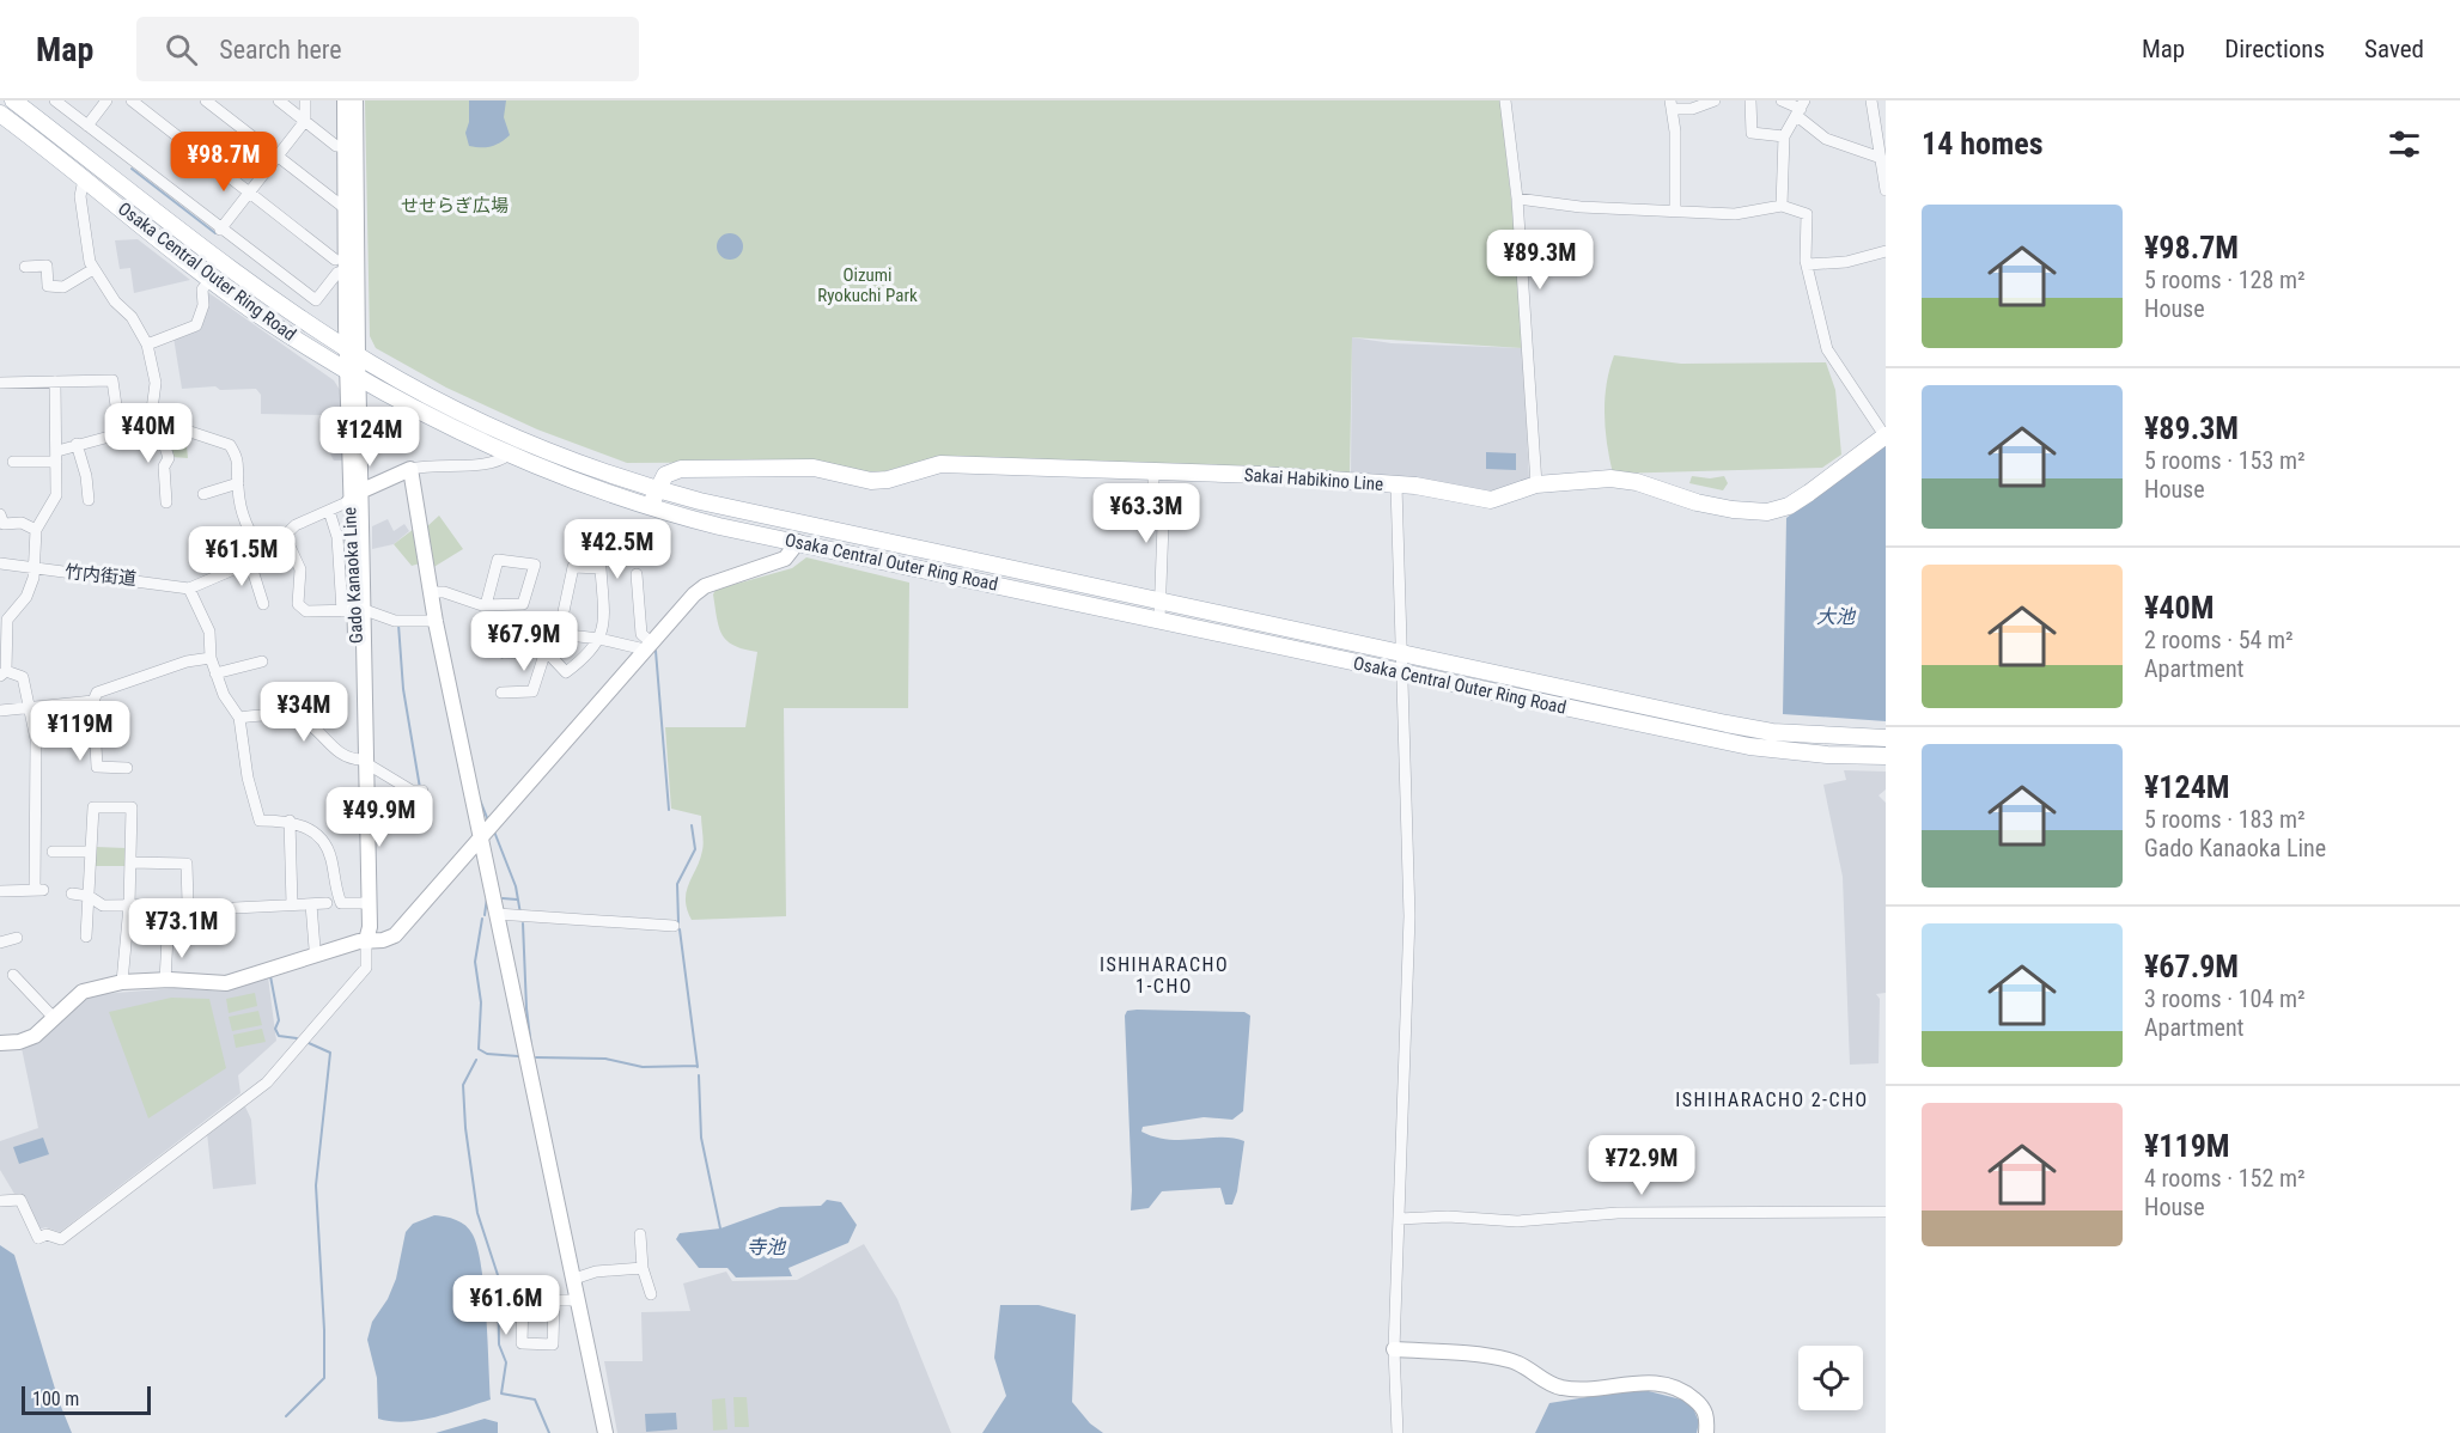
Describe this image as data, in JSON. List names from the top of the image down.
{
  "streets": {
    "main road": ["Osaka Central Outer Ring Road", "Sakai Habikino Line"],
    "street": ["竹内街道", "Gado Kanaoka Line"]
  },
  "crossings": [
    ["Osaka Central Outer Ring Road", "Sakai Habikino Line"],
    ["Osaka Central Outer Ring Road", "Gado Kanaoka Line"]
  ],
  "districts": ["ISHIHARACHO 1-CHO", "ISHIHARACHO 2-CHO"],
  "water": ["大池", "寺池"],
  "parks": ["せせらぎ広場", "Oizumi Ryokuchi Park"],
  "scale_bar": "100 m",
  "page": {
    "header": "Map",
    "search": "Search here",
    "nav": ["Map", "Directions", "Saved"],
    "heading": "14 homes",
    "price": [
      "¥98.7M",
      "¥89.3M",
      "¥40M",
      "¥124M",
      "¥63.3M",
      "¥42.5M",
      "¥61.5M",
      "¥67.9M",
      "¥34M",
      "¥119M",
      "¥49.9M",
      "¥73.1M",
      "¥72.9M",
      "¥61.6M"
    ],
    "list": [
      {
        "name": "¥98.7M",
        "note": "5 rooms · 128 m² · House"
      },
      {
        "name": "¥89.3M",
        "note": "5 rooms · 153 m² · House"
      },
      {
        "name": "¥40M",
        "note": "2 rooms · 54 m² · Apartment"
      },
      {
        "name": "¥124M",
        "note": "5 rooms · 183 m² · Gado Kanaoka Line"
      },
      {
        "name": "¥67.9M",
        "note": "3 rooms · 104 m² · Apartment"
      },
      {
        "name": "¥119M",
        "note": "4 rooms · 152 m² · House"
      }
    ],
    "scale": "100 m"
  }
}
